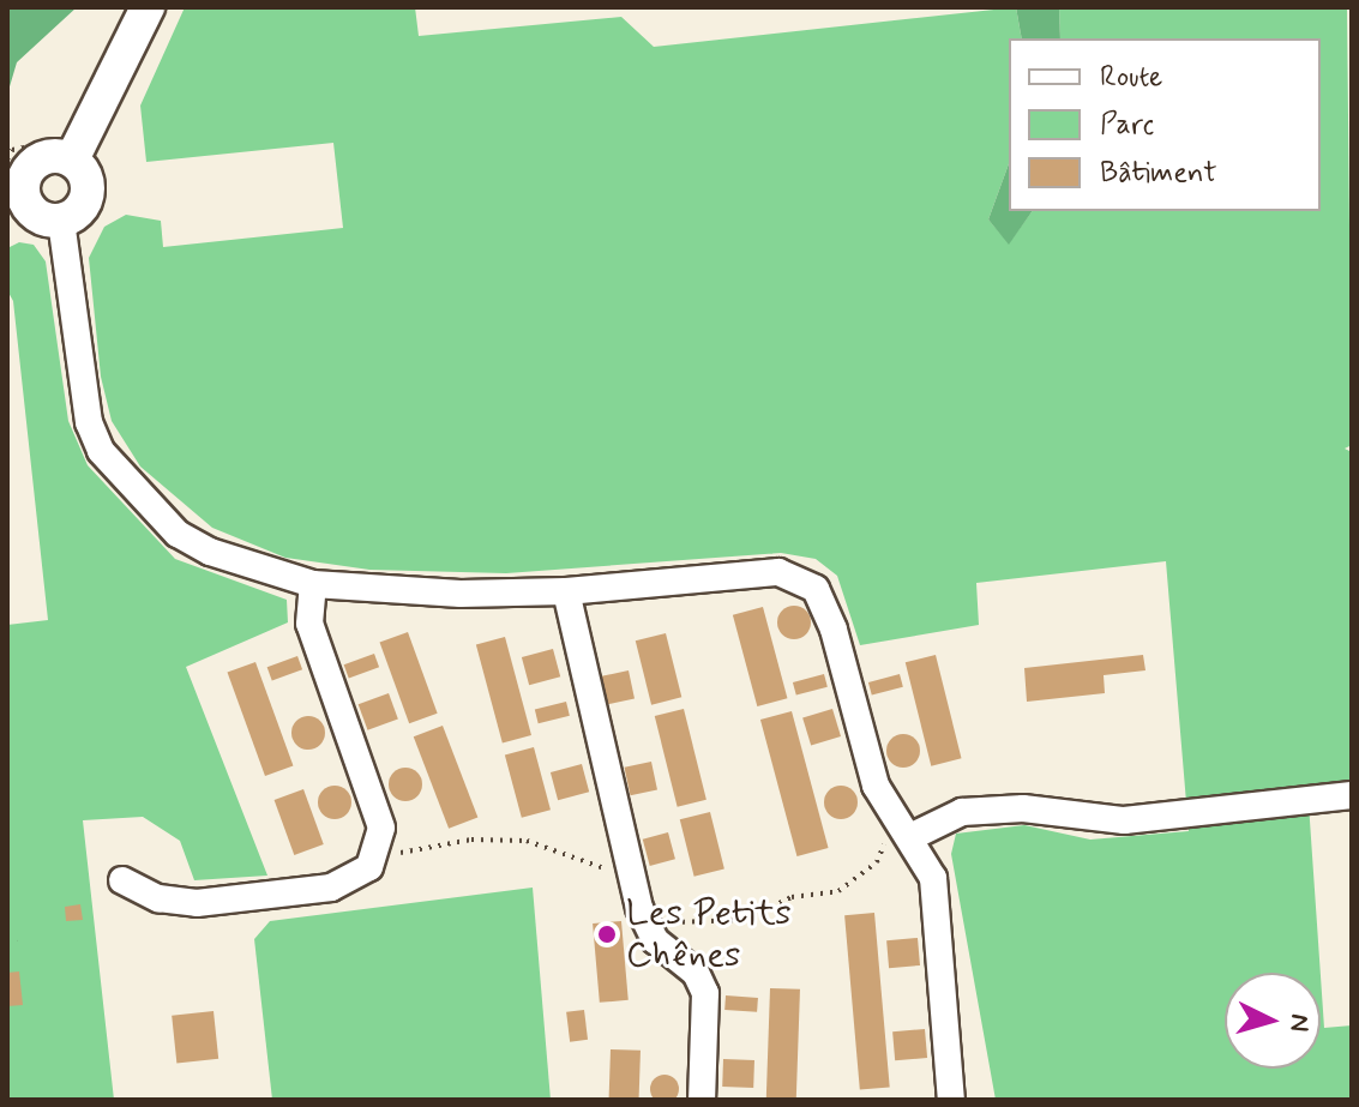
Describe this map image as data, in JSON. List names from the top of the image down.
{
  "places": ["Les Petits Chênes"],
  "legend": ["Route", "Parc", "Bâtiment"],
  "north": "right"
}
